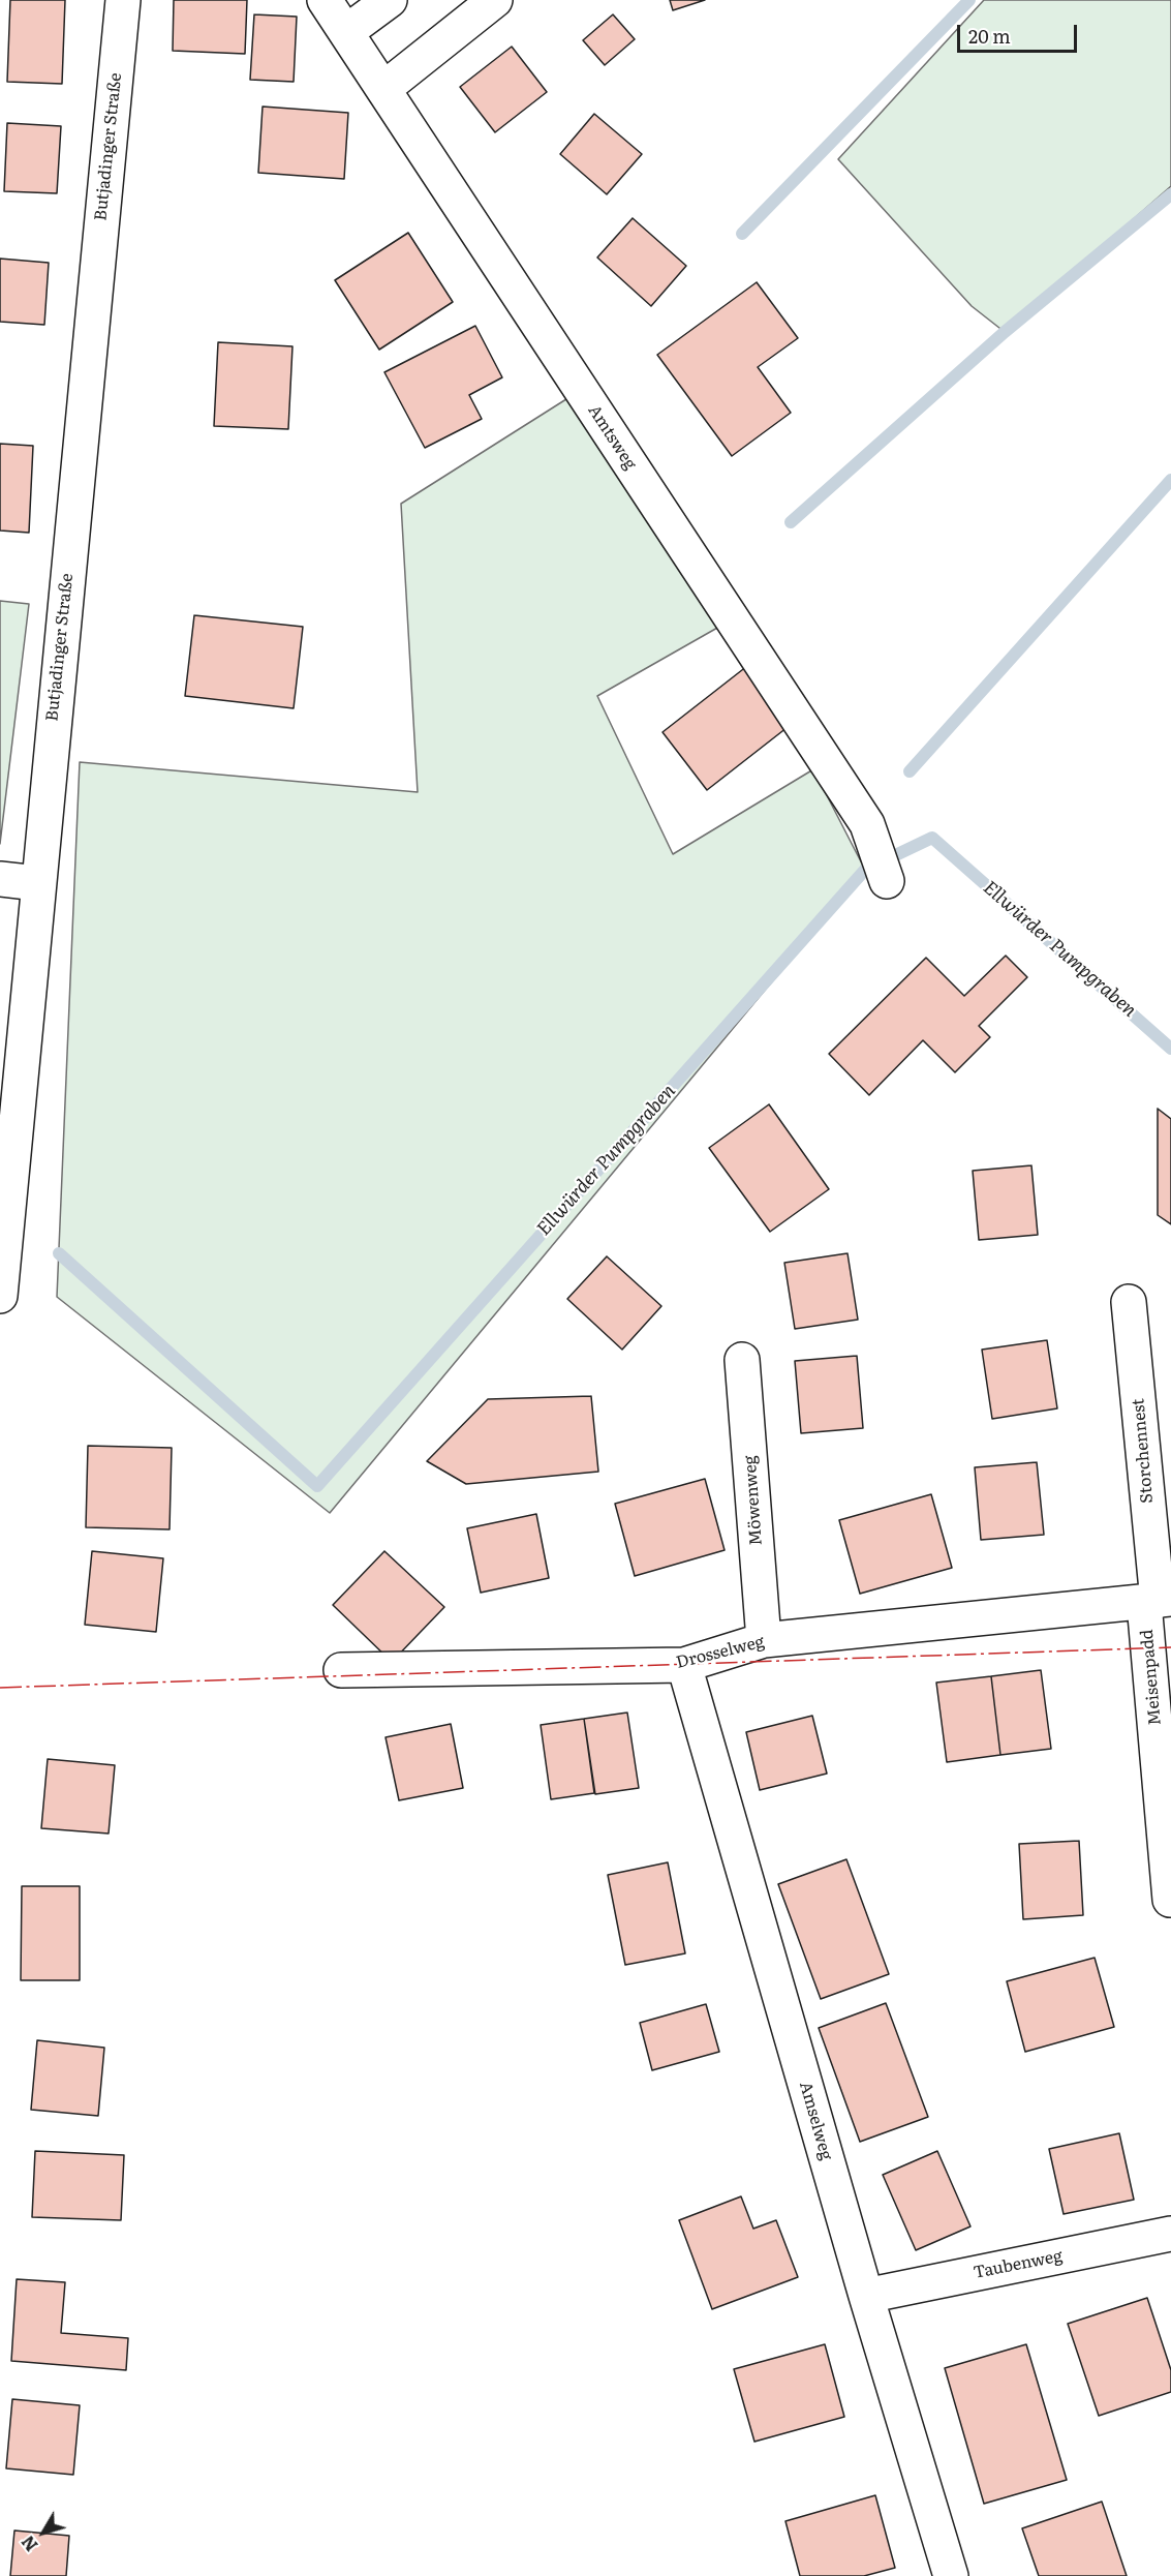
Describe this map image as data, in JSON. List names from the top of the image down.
{
  "streets": {
    "street": [
      "Butjadinger Straße",
      "Amtsweg",
      "Storchennest",
      "Möwenweg",
      "Drosselweg",
      "Meisenpadd",
      "Amselweg",
      "Taubenweg"
    ]
  },
  "crossings": [
    ["Storchennest", "Drosselweg"],
    ["Storchennest", "Meisenpadd"],
    ["Möwenweg", "Drosselweg"],
    ["Drosselweg", "Meisenpadd"],
    ["Drosselweg", "Amselweg"],
    ["Amselweg", "Taubenweg"]
  ],
  "water": ["Ellwürder Pumpgraben"],
  "scale_bar": "20 m",
  "north": "bottom left"
}
